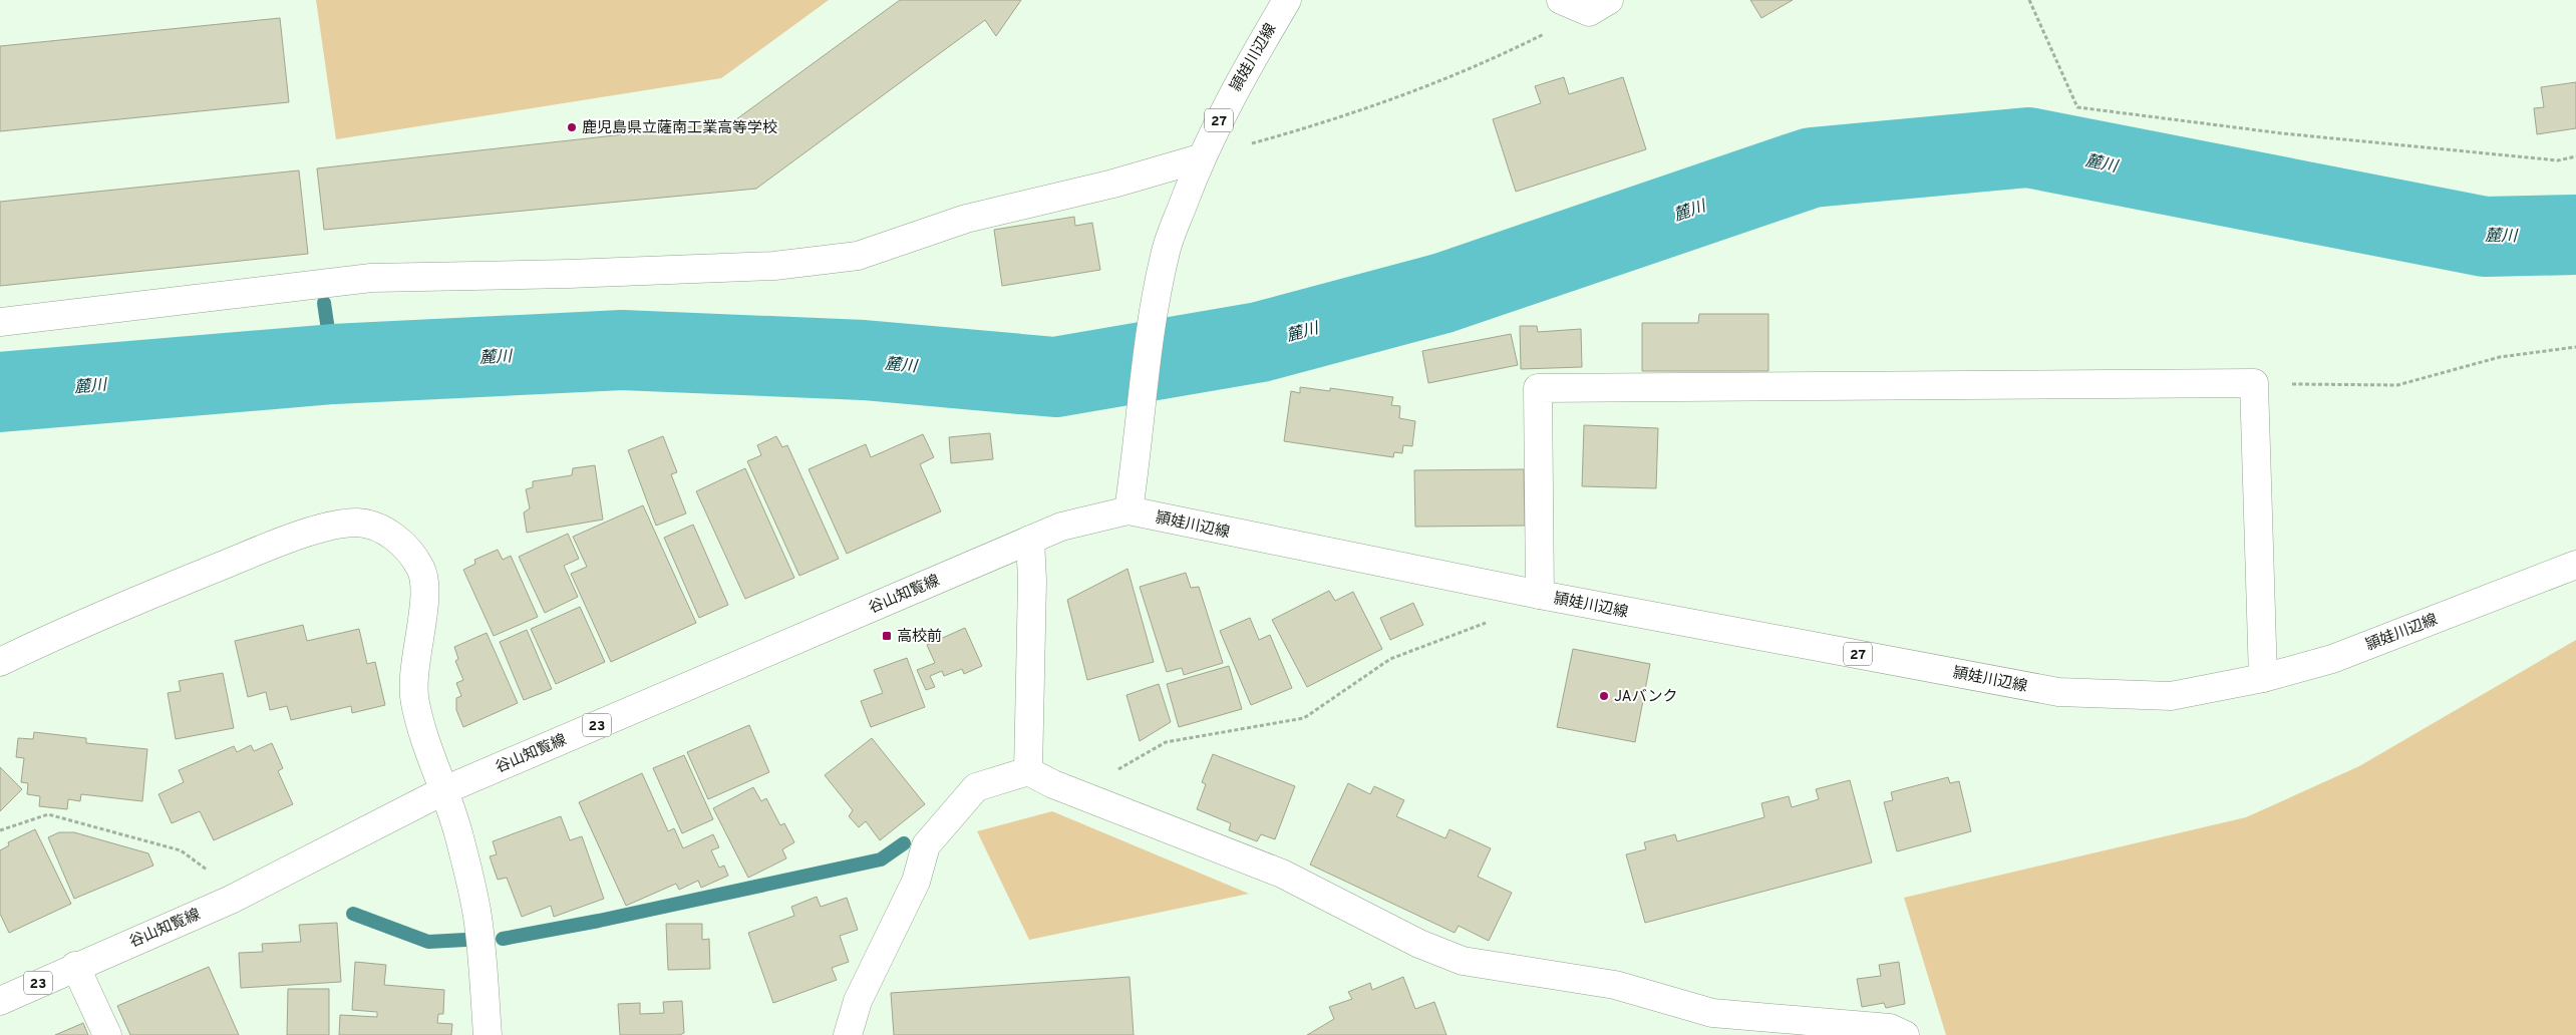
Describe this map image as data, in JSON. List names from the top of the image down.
{
  "streets": {
    "street": [
      "頴娃川辺線",
      "27",
      "谷山知覧線",
      "23"
    ]
  },
  "crossings": [
    ["頴娃川辺線", "谷山知覧線"]
  ],
  "water": ["麓川"],
  "places": {
    "other": ["鹿児島県立薩南工業高等学校", "JAバンク"],
    "transit": ["高校前"]
  }
}
